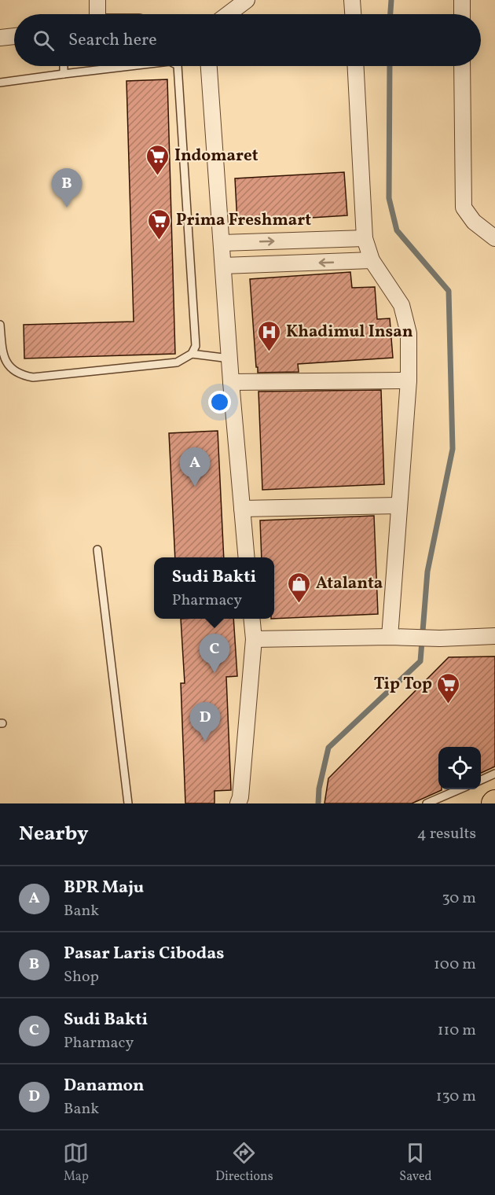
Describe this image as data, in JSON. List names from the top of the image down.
{
  "places": {
    "supermarket": ["Indomaret", "Prima Freshmart", "Tip Top"],
    "hospital": ["Khadimul Insan"],
    "shop": ["Atalanta"]
  },
  "page": {
    "search": "Search here",
    "pins": [
      "B",
      "A",
      "C",
      "D"
    ],
    "popup": ["Sudi Bakti", "Pharmacy"],
    "heading": ["Nearby", "4 results"],
    "list": [
      {
        "mark": "A",
        "name": "BPR Maju",
        "note": "Bank",
        "value": "30 m"
      },
      {
        "mark": "B",
        "name": "Pasar Laris Cibodas",
        "note": "Shop",
        "value": "100 m"
      },
      {
        "mark": "C",
        "name": "Sudi Bakti",
        "note": "Pharmacy",
        "value": "110 m"
      },
      {
        "mark": "D",
        "name": "Danamon",
        "note": "Bank",
        "value": "130 m"
      }
    ],
    "nav": ["Map", "Directions", "Saved"]
  }
}
